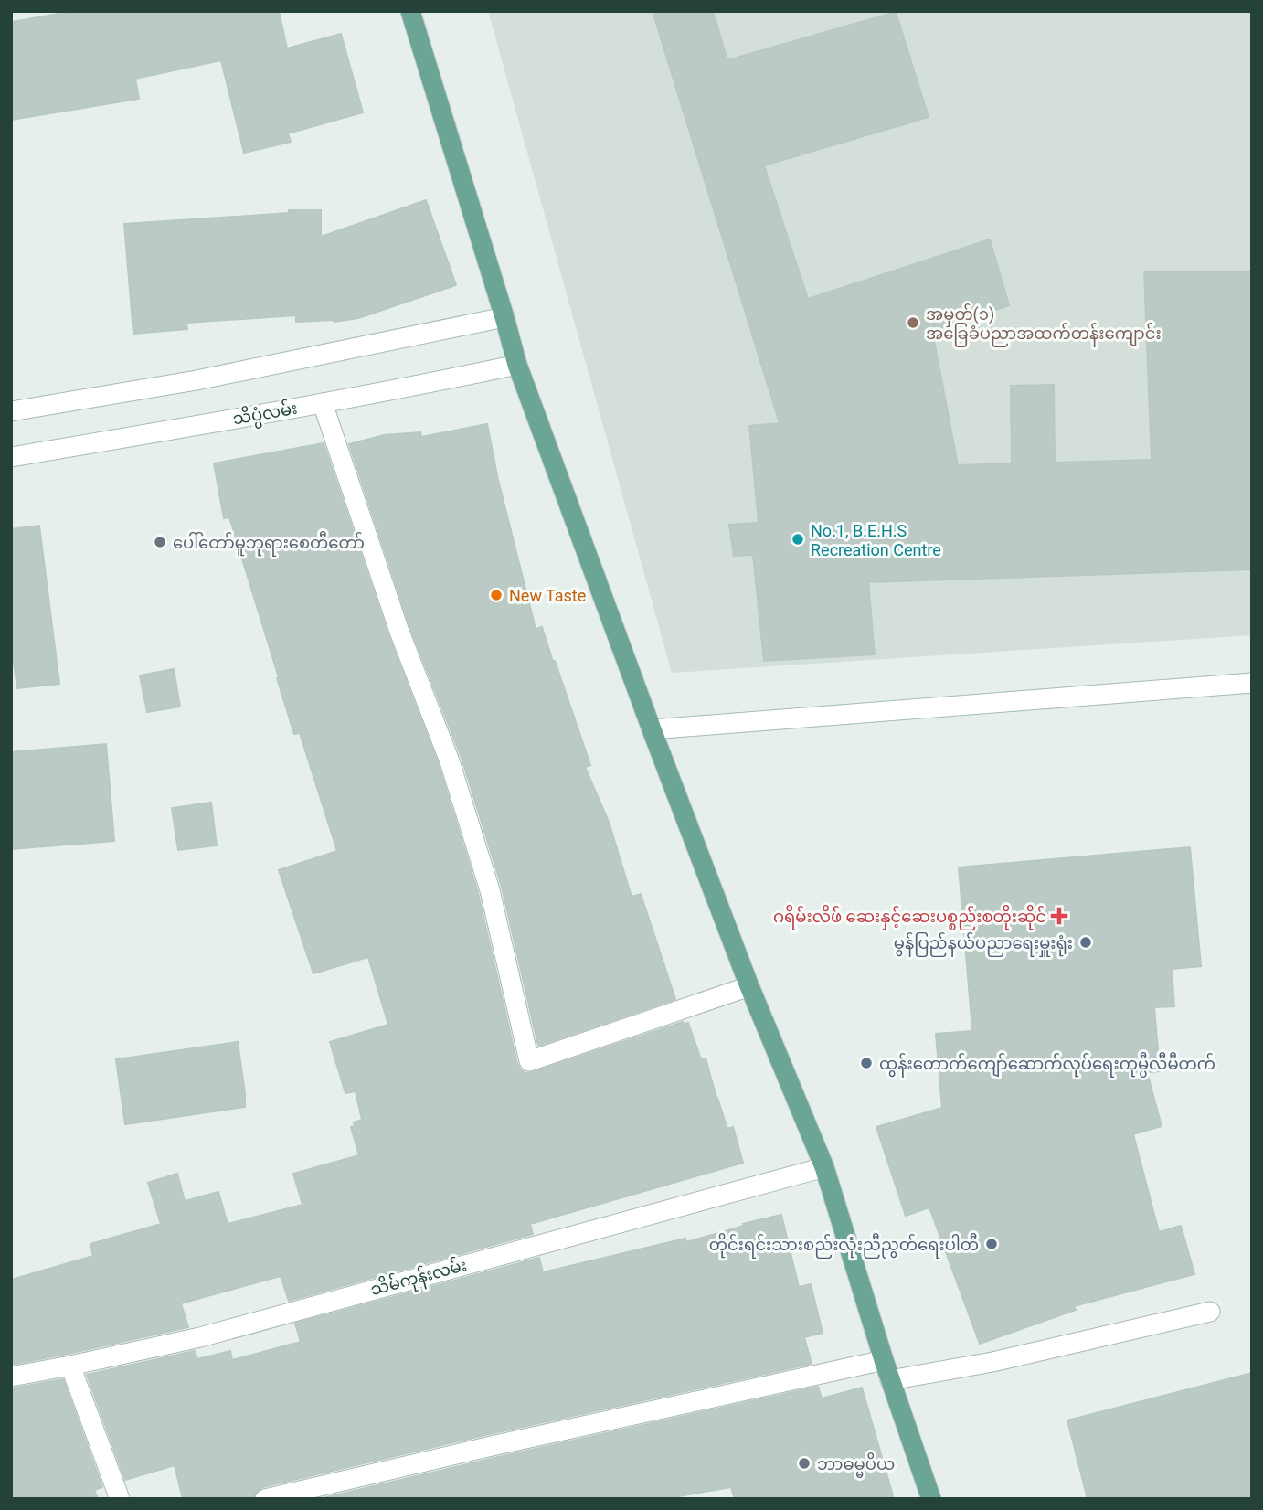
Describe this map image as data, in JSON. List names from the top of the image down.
{
  "streets": {
    "street": ["သိပ္ပံလမ်း", "သိမ်ကုန်းလမ်း"]
  },
  "places": {
    "other": [
      "အမှတ်(၁) အခြေခံပညာအထက်တန်းကျောင်း",
      "No.1, B.E.H.S Recreation Centre",
      "ပေါ်တော်မူဘုရားစေတီတော်",
      "New Taste",
      "မွန်ပြည်နယ်ပညာရေးမှူးရုံး",
      "ထွန်းတောက်ကျော်ဆောက်လုပ်ရေးကုမ္ပီလီမီတက်",
      "တိုင်းရင်းသားစည်းလုံးညီညွတ်ရေးပါတီ",
      "ဘာဓမ္မပိယ"
    ],
    "health": ["ဂရိမ်းလိဖ် ဆေးနှင့်ဆေးပစ္စည်းစတိုးဆိုင်"]
  }
}
